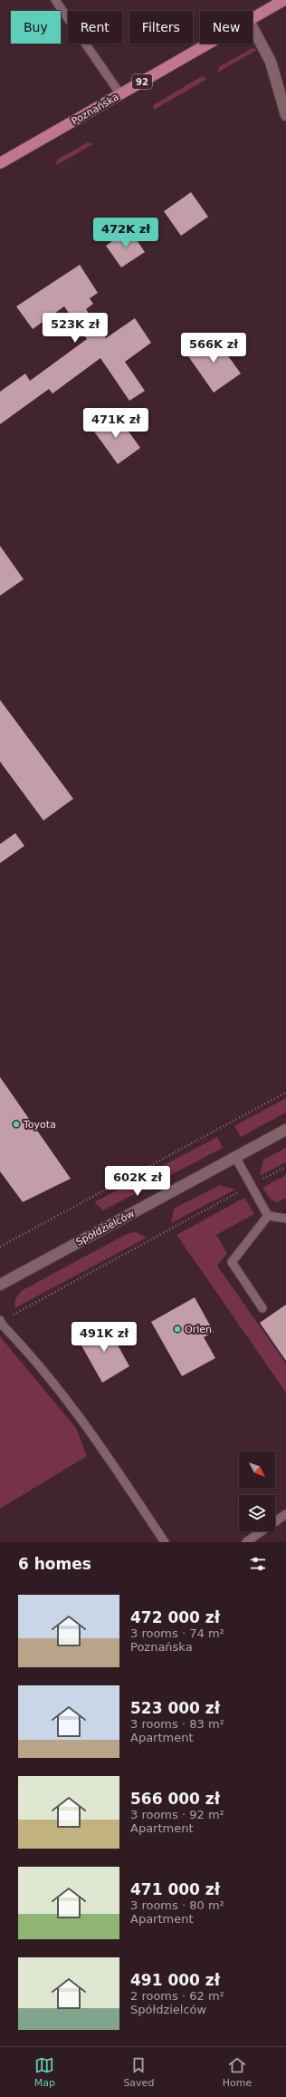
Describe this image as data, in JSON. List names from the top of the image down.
{
  "streets": {
    "main road": ["92", "Poznańska"],
    "street": ["Spółdzielców"]
  },
  "places": ["Toyota", "Orlen"],
  "north": "bottom right",
  "page": {
    "chip": [
      "Buy",
      "Rent",
      "Filters",
      "New"
    ],
    "price": [
      "472K zł",
      "523K zł",
      "566K zł",
      "471K zł",
      "602K zł",
      "491K zł"
    ],
    "heading": "6 homes",
    "list": [
      {
        "name": "472 000 zł",
        "note": "3 rooms · 74 m² · Poznańska"
      },
      {
        "name": "523 000 zł",
        "note": "3 rooms · 83 m² · Apartment"
      },
      {
        "name": "566 000 zł",
        "note": "3 rooms · 92 m² · Apartment"
      },
      {
        "name": "471 000 zł",
        "note": "3 rooms · 80 m² · Apartment"
      },
      {
        "name": "491 000 zł",
        "note": "2 rooms · 62 m² · Spółdzielców"
      }
    ],
    "tabs": ["Map", "Saved", "Home"]
  }
}
